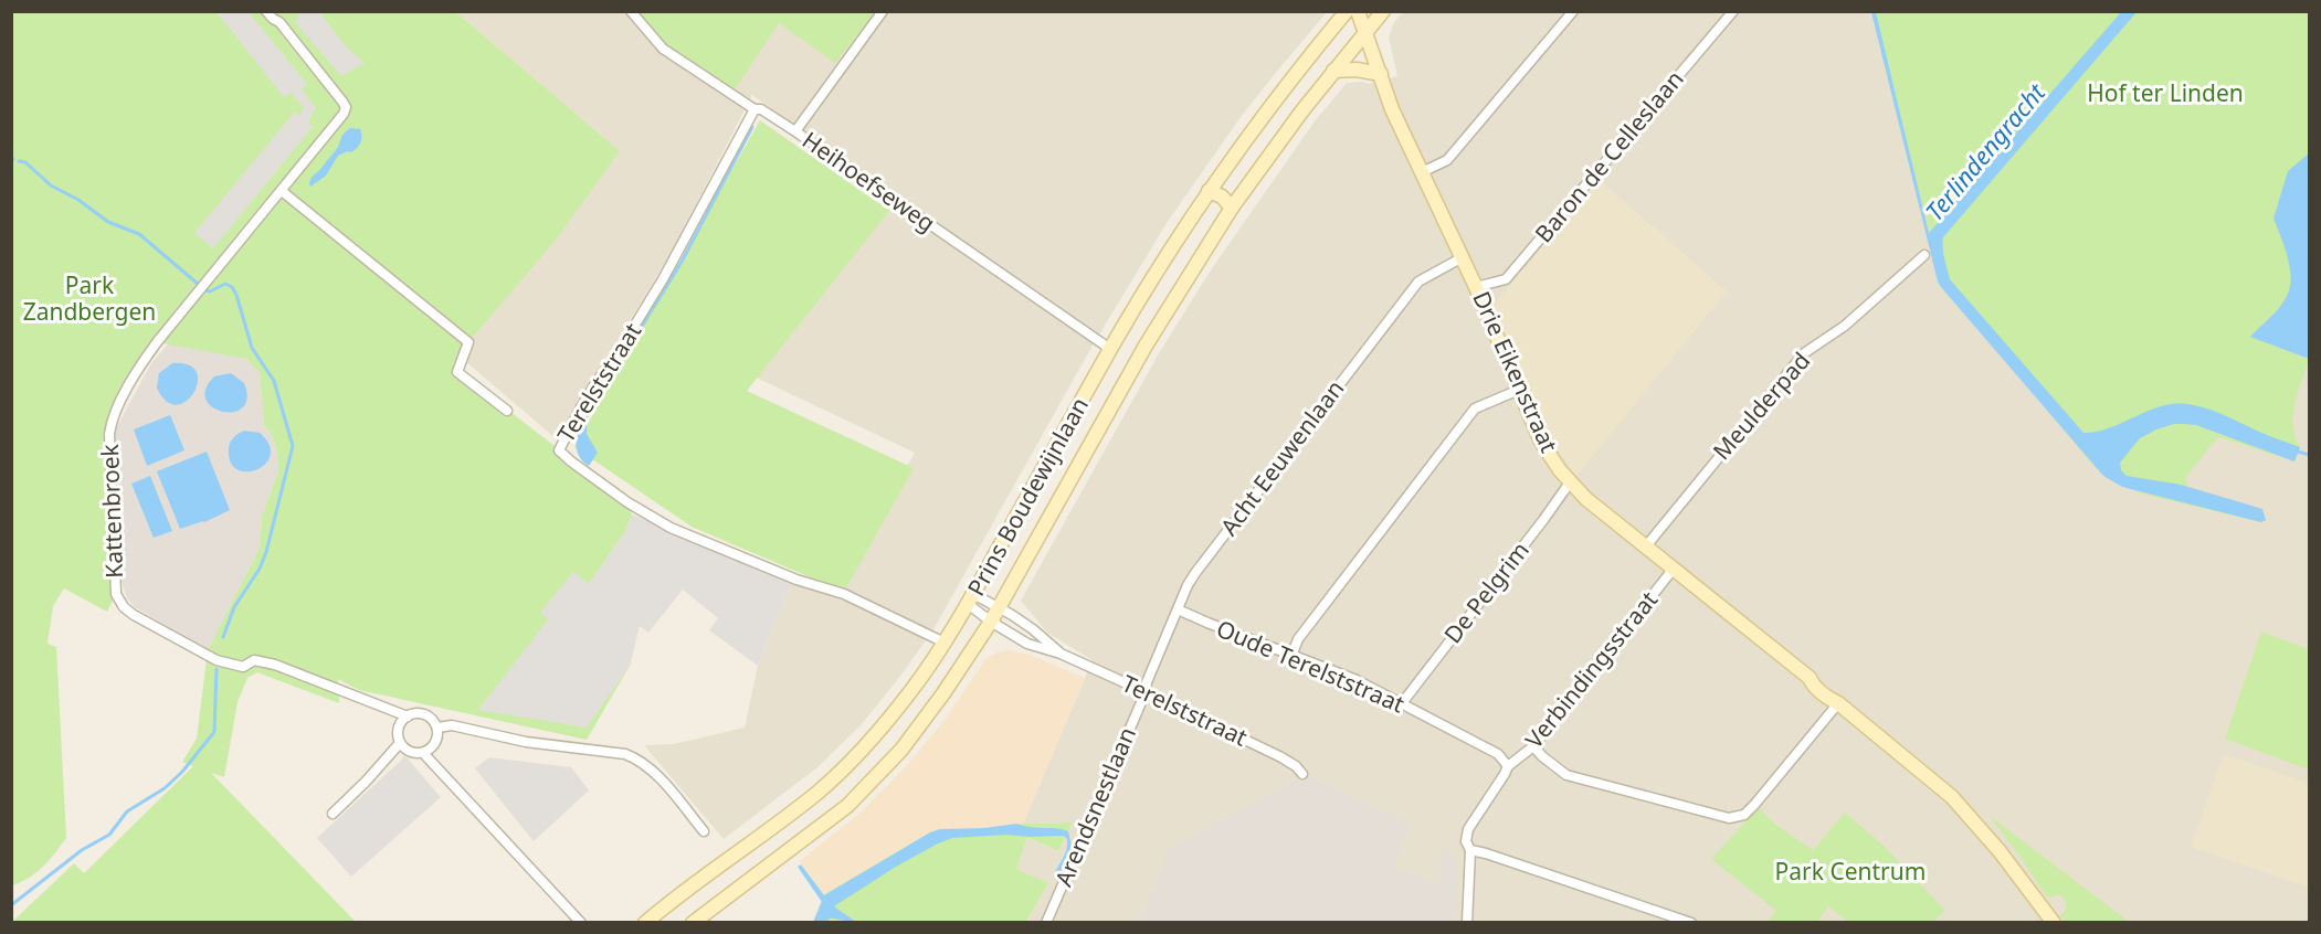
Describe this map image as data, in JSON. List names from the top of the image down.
{
  "streets": {
    "main road": ["Drie Eikenstraat", "Prins Boudewijnlaan"],
    "street": [
      "Baron de Celleslaan",
      "Heihoefseweg",
      "Terelststraat",
      "Meulderpad",
      "Acht Eeuwenlaan",
      "Kattenbroek",
      "De Pelgrim",
      "Oude Terelststraat",
      "Verbindingsstraat",
      "Arendsnestlaan"
    ]
  },
  "crossings": [
    ["Baron de Celleslaan", "Drie Eikenstraat"],
    ["Heihoefseweg", "Terelststraat"],
    ["Heihoefseweg", "Prins Boudewijnlaan"],
    ["Drie Eikenstraat", "Meulderpad"],
    ["Drie Eikenstraat", "Acht Eeuwenlaan"],
    ["Drie Eikenstraat", "Prins Boudewijnlaan"],
    ["Drie Eikenstraat", "De Pelgrim"],
    ["Drie Eikenstraat", "Verbindingsstraat"],
    ["Terelststraat", "Acht Eeuwenlaan"],
    ["Terelststraat", "Prins Boudewijnlaan"],
    ["Terelststraat", "Arendsnestlaan"],
    ["Acht Eeuwenlaan", "Oude Terelststraat"],
    ["Acht Eeuwenlaan", "Arendsnestlaan"],
    ["De Pelgrim", "Oude Terelststraat"],
    ["Oude Terelststraat", "Verbindingsstraat"]
  ],
  "water": ["Terlindengracht"],
  "parks": ["Hof ter Linden", "Park Zandbergen", "Park Centrum"]
}
